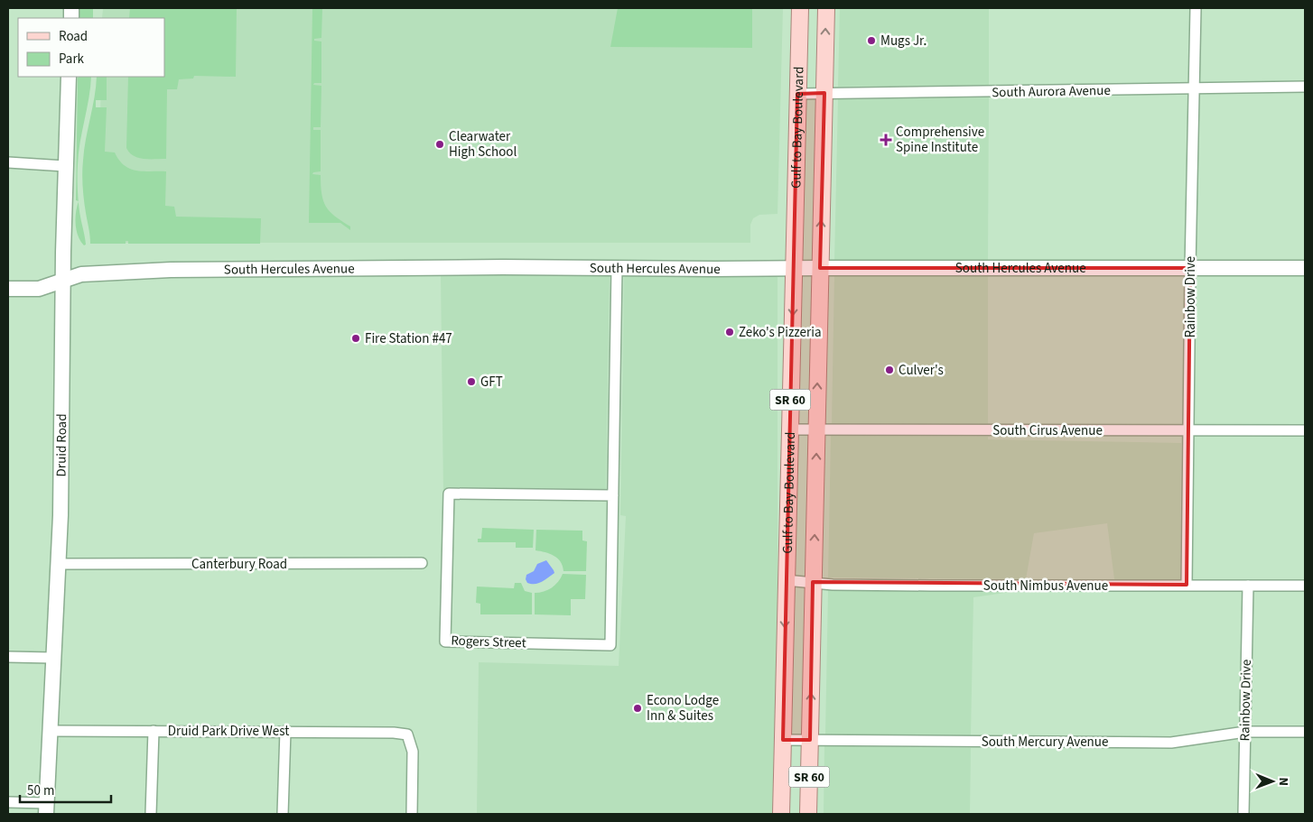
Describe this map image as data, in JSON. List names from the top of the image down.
{
  "streets": {
    "main road": ["Gulf to Bay Boulevard", "SR 60"],
    "street": [
      "South Aurora Avenue",
      "South Hercules Avenue",
      "Rainbow Drive",
      "South Cirus Avenue",
      "Druid Road",
      "Canterbury Road",
      "South Nimbus Avenue",
      "Rogers Street",
      "Druid Park Drive West",
      "South Mercury Avenue"
    ]
  },
  "crossings": [
    ["South Aurora Avenue", "Gulf to Bay Boulevard"],
    ["South Aurora Avenue", "Rainbow Drive"],
    ["Gulf to Bay Boulevard", "South Hercules Avenue"],
    ["Gulf to Bay Boulevard", "South Cirus Avenue"],
    ["Gulf to Bay Boulevard", "South Nimbus Avenue"],
    ["Gulf to Bay Boulevard", "South Mercury Avenue"],
    ["South Hercules Avenue", "Rainbow Drive"],
    ["South Hercules Avenue", "Druid Road"],
    ["South Hercules Avenue", "Rogers Street"],
    ["Rainbow Drive", "South Cirus Avenue"],
    ["Rainbow Drive", "South Nimbus Avenue"],
    ["Rainbow Drive", "South Mercury Avenue"],
    ["Druid Road", "Canterbury Road"],
    ["Druid Road", "Druid Park Drive West"]
  ],
  "places": {
    "other": [
      "Mugs Jr.",
      "Clearwater High School",
      "Zeko's Pizzeria",
      "Fire Station #47",
      "Culver's",
      "GFT",
      "Econo Lodge Inn & Suites"
    ],
    "health": ["Comprehensive Spine Institute"]
  },
  "legend": ["Road", "Park"],
  "scale_bar": "50 m",
  "north": "right"
}
